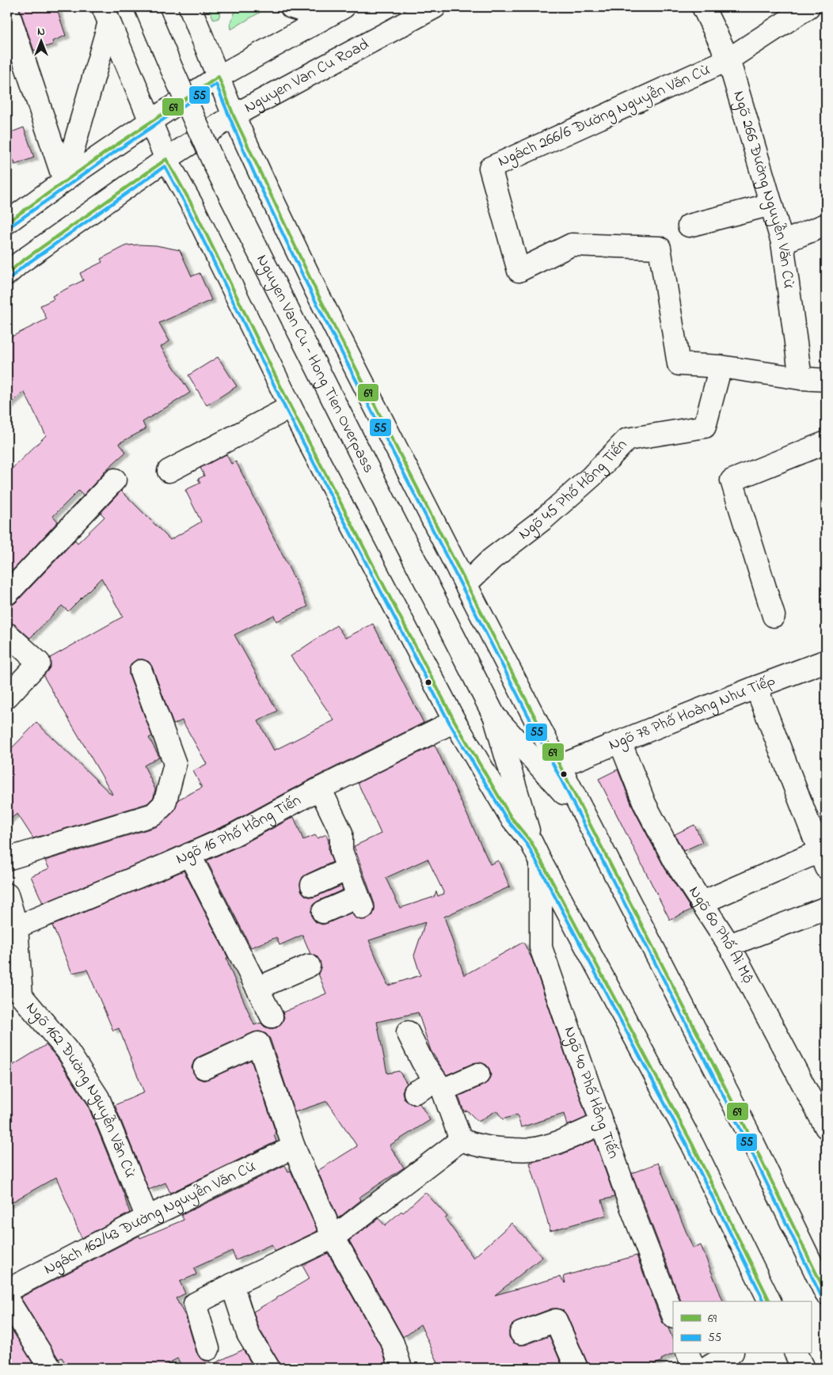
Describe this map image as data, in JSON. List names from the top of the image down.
{
  "streets": {
    "main road": [
      "Nguyen Van Cu Road",
      "Ngách 266/6 Đường Nguyễn Văn Cừ",
      "Ngõ 266 Đường Nguyễn Văn Cừ",
      "Nguyen Van Cu – Hong Tien Overpass",
      "Ngõ 45 Phố Hồng Tiến",
      "Ngõ 78 Phố Hoàng Như Tiếp",
      "Ngõ 16 Phố Hồng Tiến",
      "Ngõ 60 Phố Ái Mộ",
      "Ngõ 162 Đường Nguyễn Văn Cừ",
      "Ngõ 40 Phố Hồng Tiến",
      "Ngách 162/43 Đường Nguyễn Văn Cừ"
    ]
  },
  "crossings": [
    ["Ngách 266/6 Đường Nguyễn Văn Cừ", "Ngõ 266 Đường Nguyễn Văn Cừ"],
    ["Ngách 266/6 Đường Nguyễn Văn Cừ", "Ngõ 45 Phố Hồng Tiến"],
    ["Ngõ 78 Phố Hoàng Như Tiếp", "Ngõ 60 Phố Ái Mộ"],
    ["Ngõ 16 Phố Hồng Tiến", "Ngõ 162 Đường Nguyễn Văn Cừ"],
    ["Ngõ 162 Đường Nguyễn Văn Cừ", "Ngách 162/43 Đường Nguyễn Văn Cừ"]
  ],
  "lines": ["transit line 69", "transit line 55"],
  "legend": ["69", "55"],
  "north": "top"
}
